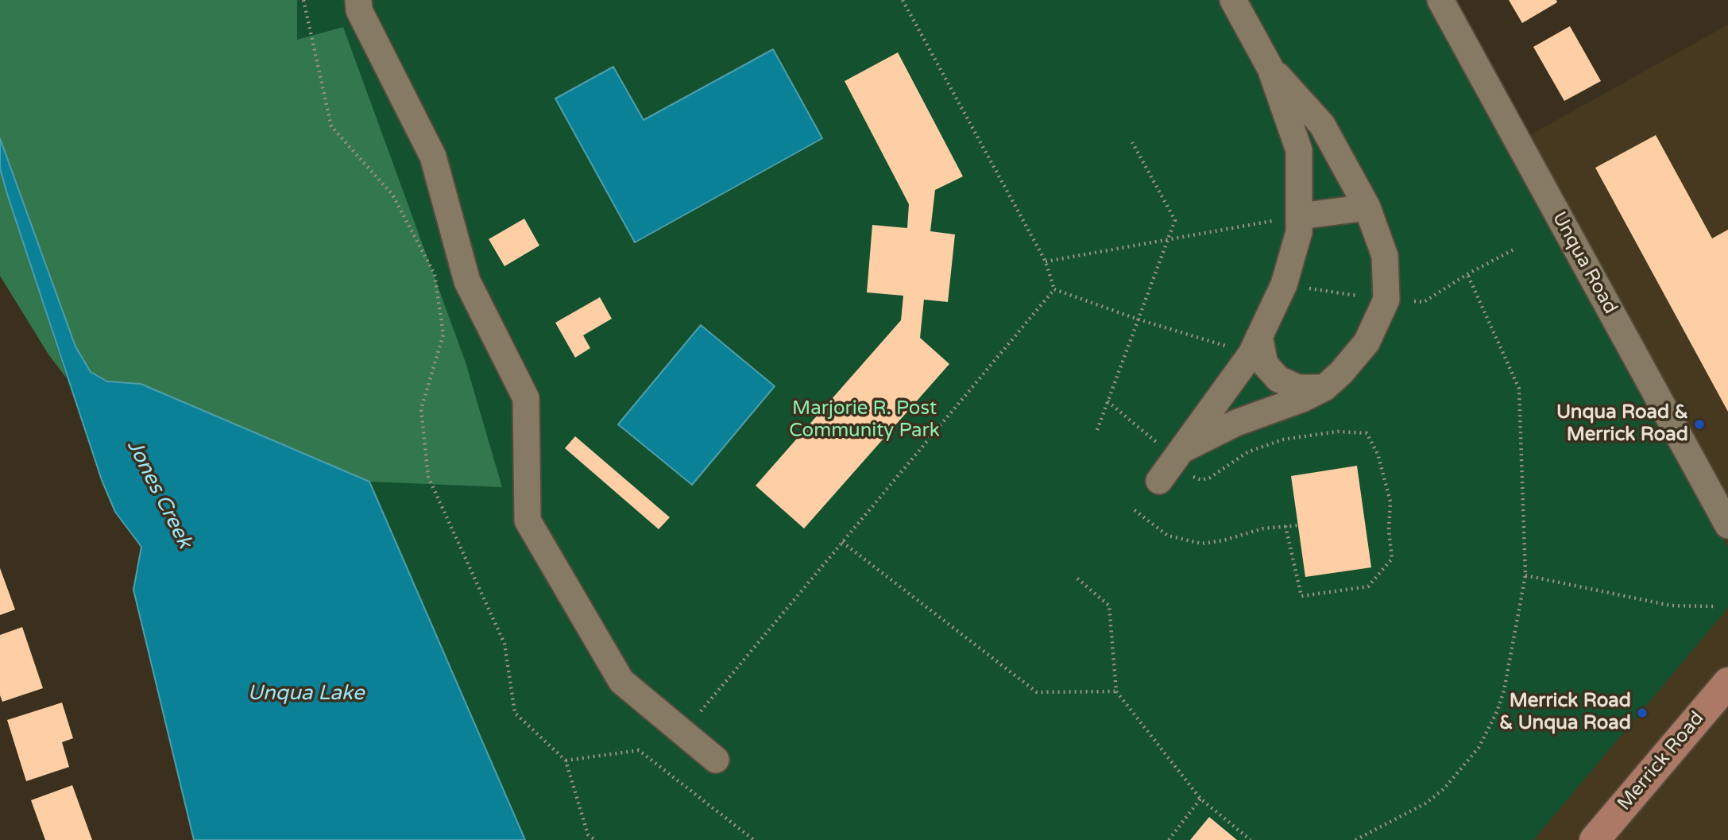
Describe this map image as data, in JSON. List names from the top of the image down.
{
  "streets": {
    "main road": ["Merrick Road"],
    "street": ["Unqua Road"]
  },
  "water": ["Jones Creek", "Unqua Lake"],
  "parks": ["Marjorie R. Post Community Park"],
  "places": ["Unqua Road & Merrick Road", "Merrick Road & Unqua Road"]
}
